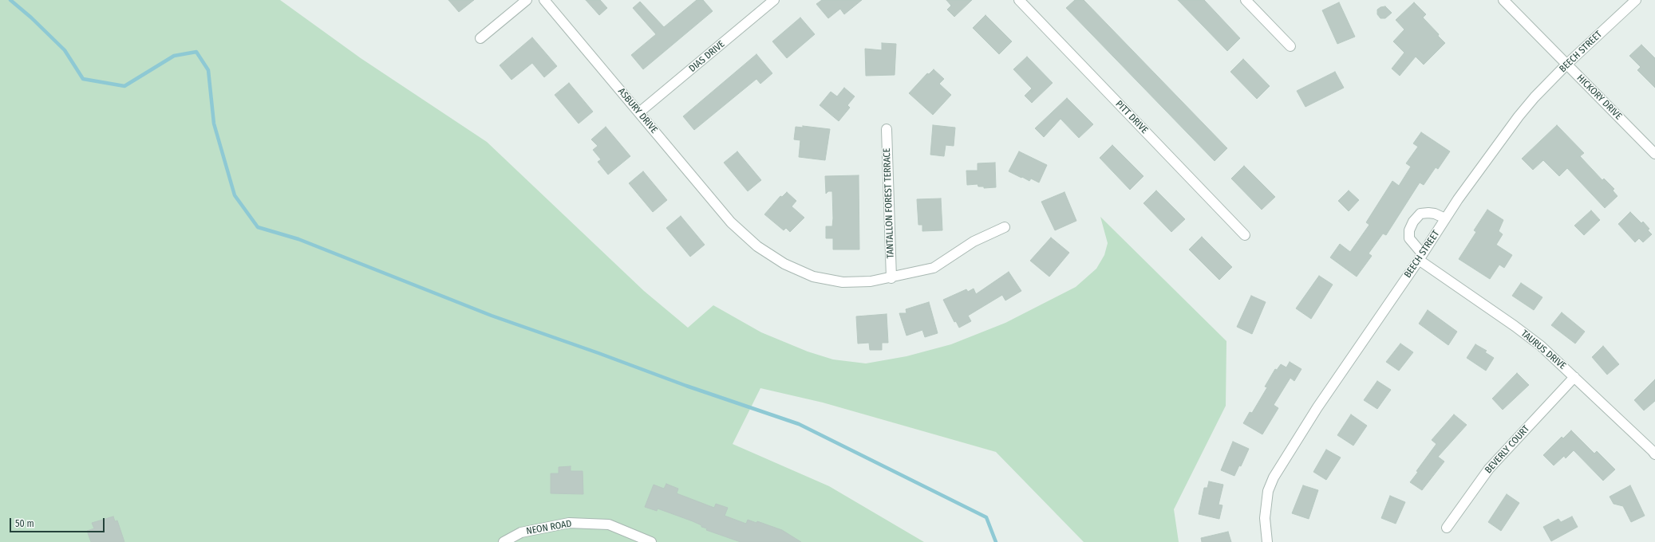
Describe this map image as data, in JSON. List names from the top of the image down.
{
  "streets": {
    "street": [
      "BEECH STREET",
      "DIAS DRIVE",
      "HICKORY DRIVE",
      "ASBURY DRIVE",
      "PITT DRIVE",
      "TANTALLON FOREST TERRACE",
      "TAURUS DRIVE",
      "BEVERLY COURT",
      "NEON ROAD"
    ]
  },
  "crossings": [
    ["BEECH STREET", "HICKORY DRIVE"],
    ["BEECH STREET", "TAURUS DRIVE"],
    ["DIAS DRIVE", "ASBURY DRIVE"],
    ["ASBURY DRIVE", "TANTALLON FOREST TERRACE"],
    ["TAURUS DRIVE", "BEVERLY COURT"]
  ],
  "scale_bar": "50 m"
}
